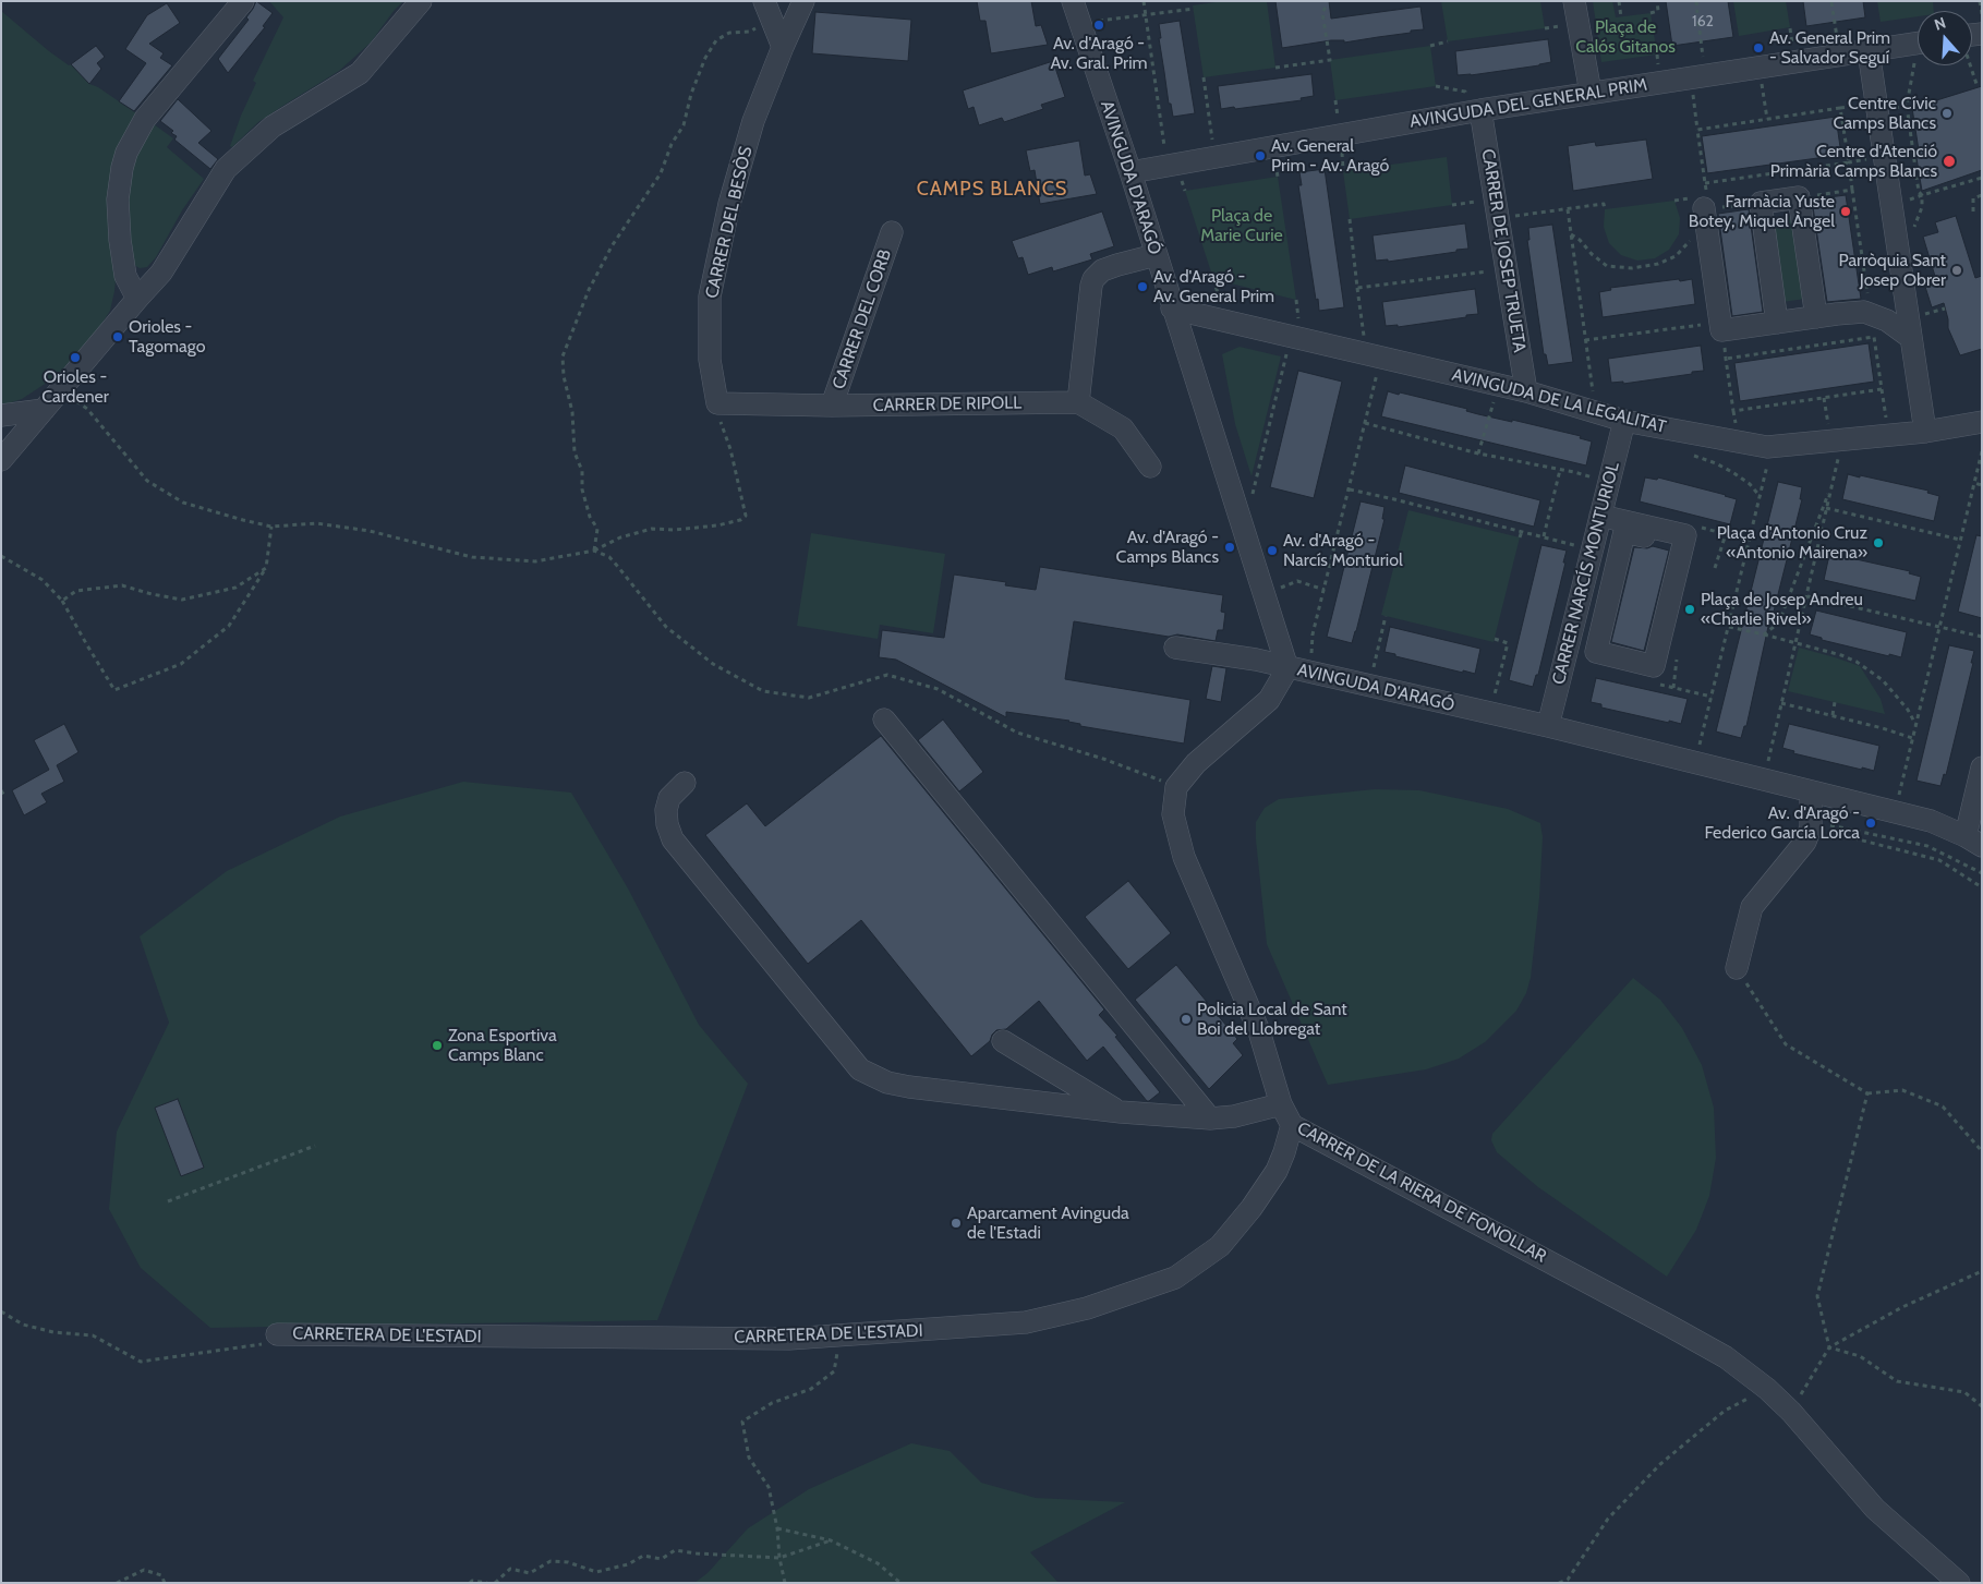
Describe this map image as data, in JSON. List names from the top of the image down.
{
  "streets": {
    "street": [
      "AVINGUDA DEL GENERAL PRIM",
      "AVINGUDA D'ARAGÓ",
      "CARRER DEL BESÒS",
      "CARRER DE JOSEP TRUETA",
      "CARRER DEL CORB",
      "AVINGUDA DE LA LEGALITAT",
      "CARRER DE RIPOLL",
      "CARRER NARCÍS MONTURIOL",
      "CARRER DE LA RIERA DE FONOLLAR",
      "CARRETERA DE L'ESTADI"
    ]
  },
  "crossings": [
    ["AVINGUDA DEL GENERAL PRIM", "AVINGUDA D'ARAGÓ"],
    ["AVINGUDA DEL GENERAL PRIM", "CARRER DE JOSEP TRUETA"],
    ["AVINGUDA D'ARAGÓ", "AVINGUDA DE LA LEGALITAT"],
    ["AVINGUDA D'ARAGÓ", "CARRER NARCÍS MONTURIOL"],
    ["CARRER DEL BESÒS", "CARRER DE RIPOLL"],
    ["CARRER DE JOSEP TRUETA", "AVINGUDA DE LA LEGALITAT"],
    ["CARRER DEL CORB", "CARRER DE RIPOLL"],
    ["AVINGUDA DE LA LEGALITAT", "CARRER NARCÍS MONTURIOL"],
    ["CARRER DE LA RIERA DE FONOLLAR", "CARRETERA DE L'ESTADI"]
  ],
  "districts": ["CAMPS BLANCS"],
  "parks": ["Plaça de Calós Gitanos", "Plaça de Marie Curie"],
  "places": [
    "Av. d'Aragó - Av. Gral. Prim",
    "Av. General Prim - Salvador Seguí",
    "Centre Cívic Camps Blancs",
    "Av. General Prim - Av. Aragó",
    "Centre d'Atenció Primària Camps Blancs",
    "Farmàcia Yuste Botey, Miquel Àngel",
    "Parròquia Sant Josep Obrer",
    "Av. d'Aragó - Av. General Prim",
    "Orioles - Tagomago",
    "Orioles - Cardener",
    "Plaça d'Antonio Cruz «Antonio Mairena»",
    "Av. d'Aragó - Camps Blancs",
    "Av. d'Aragó - Narcís Monturiol",
    "Plaça de Josep Andreu «Charlie Rivel»",
    "Av. d'Aragó - Federico García Lorca",
    "Policia Local de Sant Boi del Llobregat",
    "Zona Esportiva Camps Blanc",
    "Aparcament Avinguda de l'Estadi"
  ],
  "house_numbers": ["162"],
  "north": "top"
}
